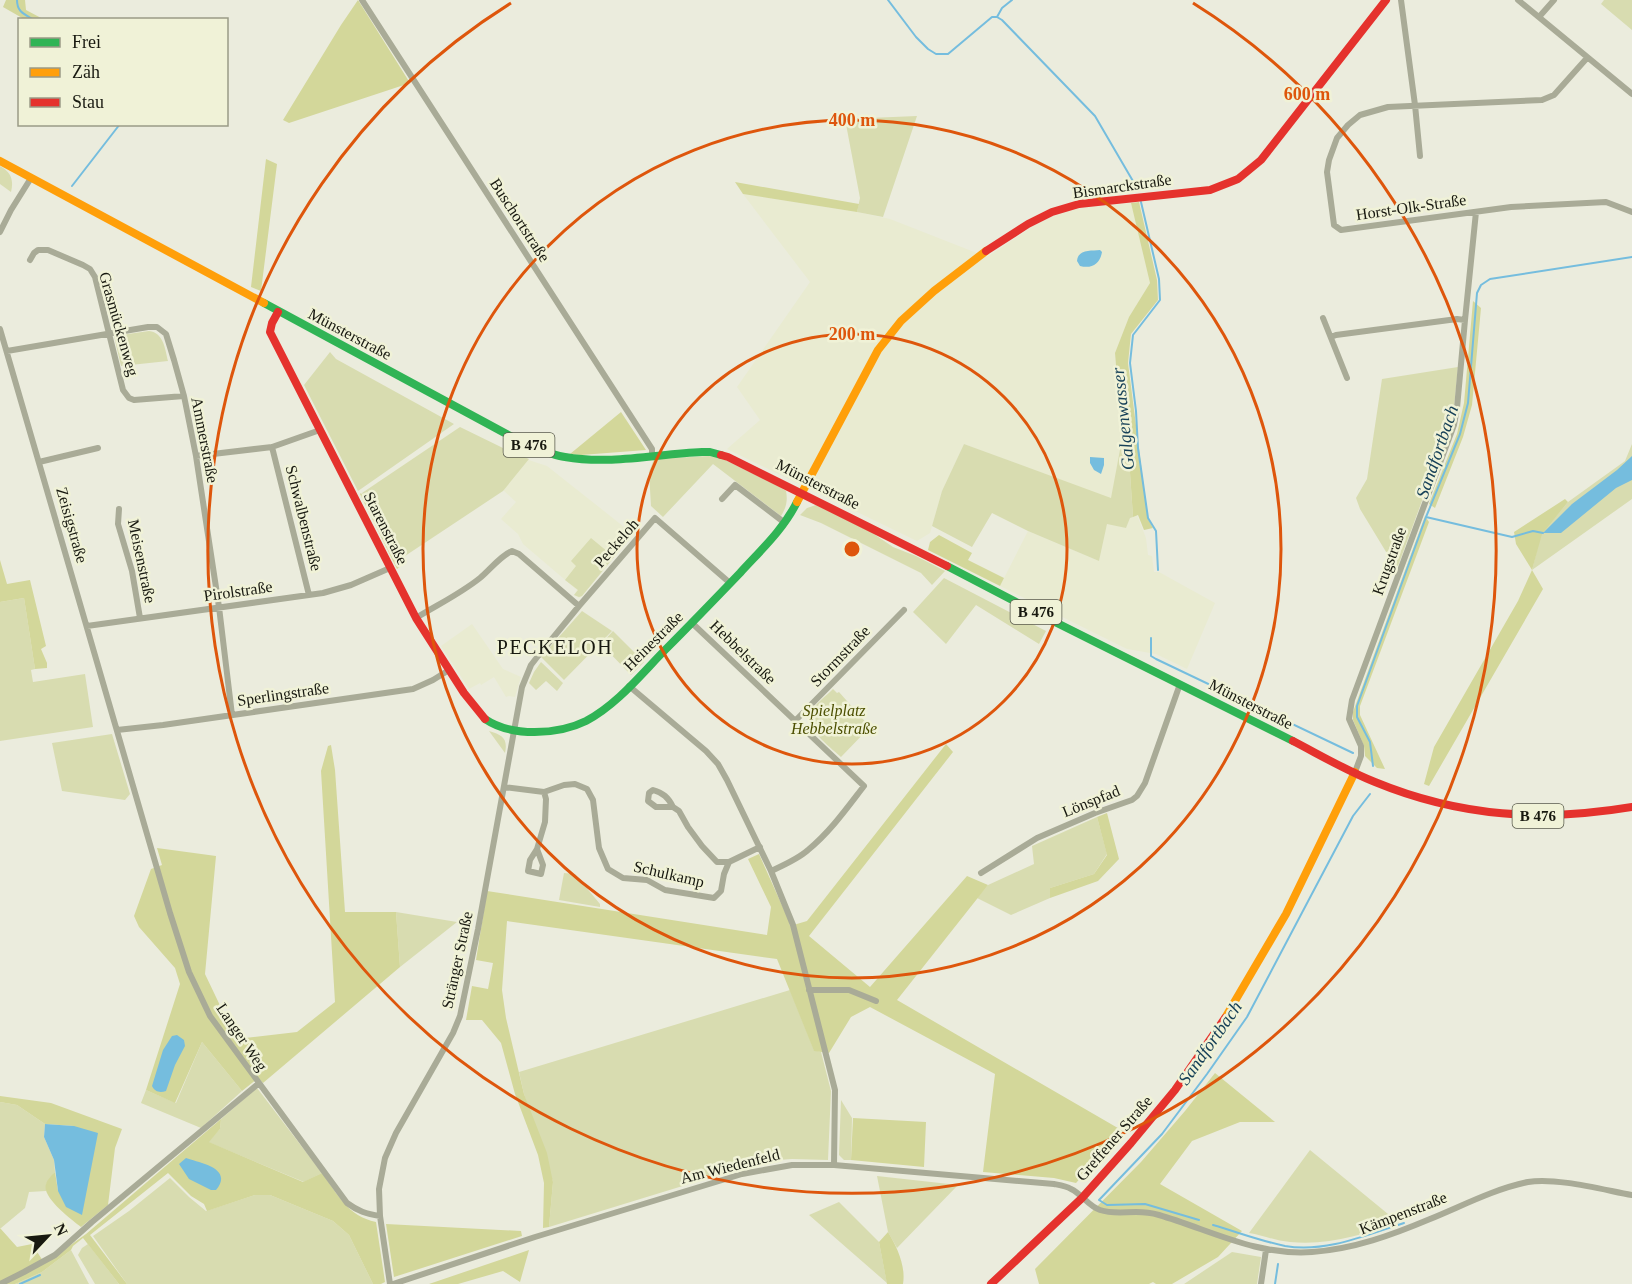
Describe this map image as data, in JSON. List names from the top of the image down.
{
  "streets": {
    "main road": [
      "Bismarckstraße",
      "Münsterstraße",
      "B 476",
      "Starenstraße",
      "Heinestraße",
      "Greffener Straße"
    ],
    "street": [
      "Horst-Olk-Straße",
      "Buschortstraße",
      "Grasmückenweg",
      "Ammerstraße",
      "Schwalbenstraße",
      "Zeisigstraße",
      "Peckeloh",
      "Meisenstraße",
      "Krugstraße",
      "Pirolstraße",
      "Hebbelstraße",
      "Stormstraße",
      "Sperlingstraße",
      "Lönspfad",
      "Schulkamp",
      "Stränger Straße",
      "Langer Weg",
      "Am Wiedenfeld",
      "Kämpenstraße"
    ]
  },
  "crossings": [
    ["Bismarckstraße", "Münsterstraße"],
    ["Bismarckstraße", "Heinestraße"],
    ["Horst-Olk-Straße", "Krugstraße"],
    ["Buschortstraße", "Münsterstraße"],
    ["Grasmückenweg", "Ammerstraße"],
    ["Münsterstraße", "Starenstraße"],
    ["Münsterstraße", "Krugstraße"],
    ["Münsterstraße", "Heinestraße"],
    ["Münsterstraße", "Lönspfad"],
    ["Münsterstraße", "Greffener Straße"],
    ["Ammerstraße", "Schwalbenstraße"],
    ["Ammerstraße", "Zeisigstraße"],
    ["Ammerstraße", "Pirolstraße"],
    ["Ammerstraße", "Sperlingstraße"],
    ["Schwalbenstraße", "Starenstraße"],
    ["Schwalbenstraße", "Pirolstraße"],
    ["Zeisigstraße", "Pirolstraße"],
    ["Zeisigstraße", "Sperlingstraße"],
    ["Zeisigstraße", "Langer Weg"],
    ["Starenstraße", "Peckeloh"],
    ["Starenstraße", "Pirolstraße"],
    ["Starenstraße", "Heinestraße"],
    ["Starenstraße", "Sperlingstraße"],
    ["Starenstraße", "Stränger Straße"],
    ["Peckeloh", "Heinestraße"],
    ["Peckeloh", "Stränger Straße"],
    ["Meisenstraße", "Pirolstraße"],
    ["Krugstraße", "Greffener Straße"],
    ["Heinestraße", "Hebbelstraße"],
    ["Heinestraße", "Stränger Straße"],
    ["Hebbelstraße", "Stormstraße"],
    ["Sperlingstraße", "Langer Weg"],
    ["Schulkamp", "Stränger Straße"],
    ["Stränger Straße", "Langer Weg"],
    ["Greffener Straße", "Am Wiedenfeld"],
    ["Greffener Straße", "Kämpenstraße"],
    ["Am Wiedenfeld", "Kämpenstraße"]
  ],
  "districts": ["PECKELOH"],
  "water": ["Galgenwasser", "Sandfortbach"],
  "parks": ["Spielplatz Hebbelstraße"],
  "legend": ["Frei", "Zäh", "Stau"],
  "north": "top right",
  "rings": ["600 m", "400 m", "200 m"]
}
